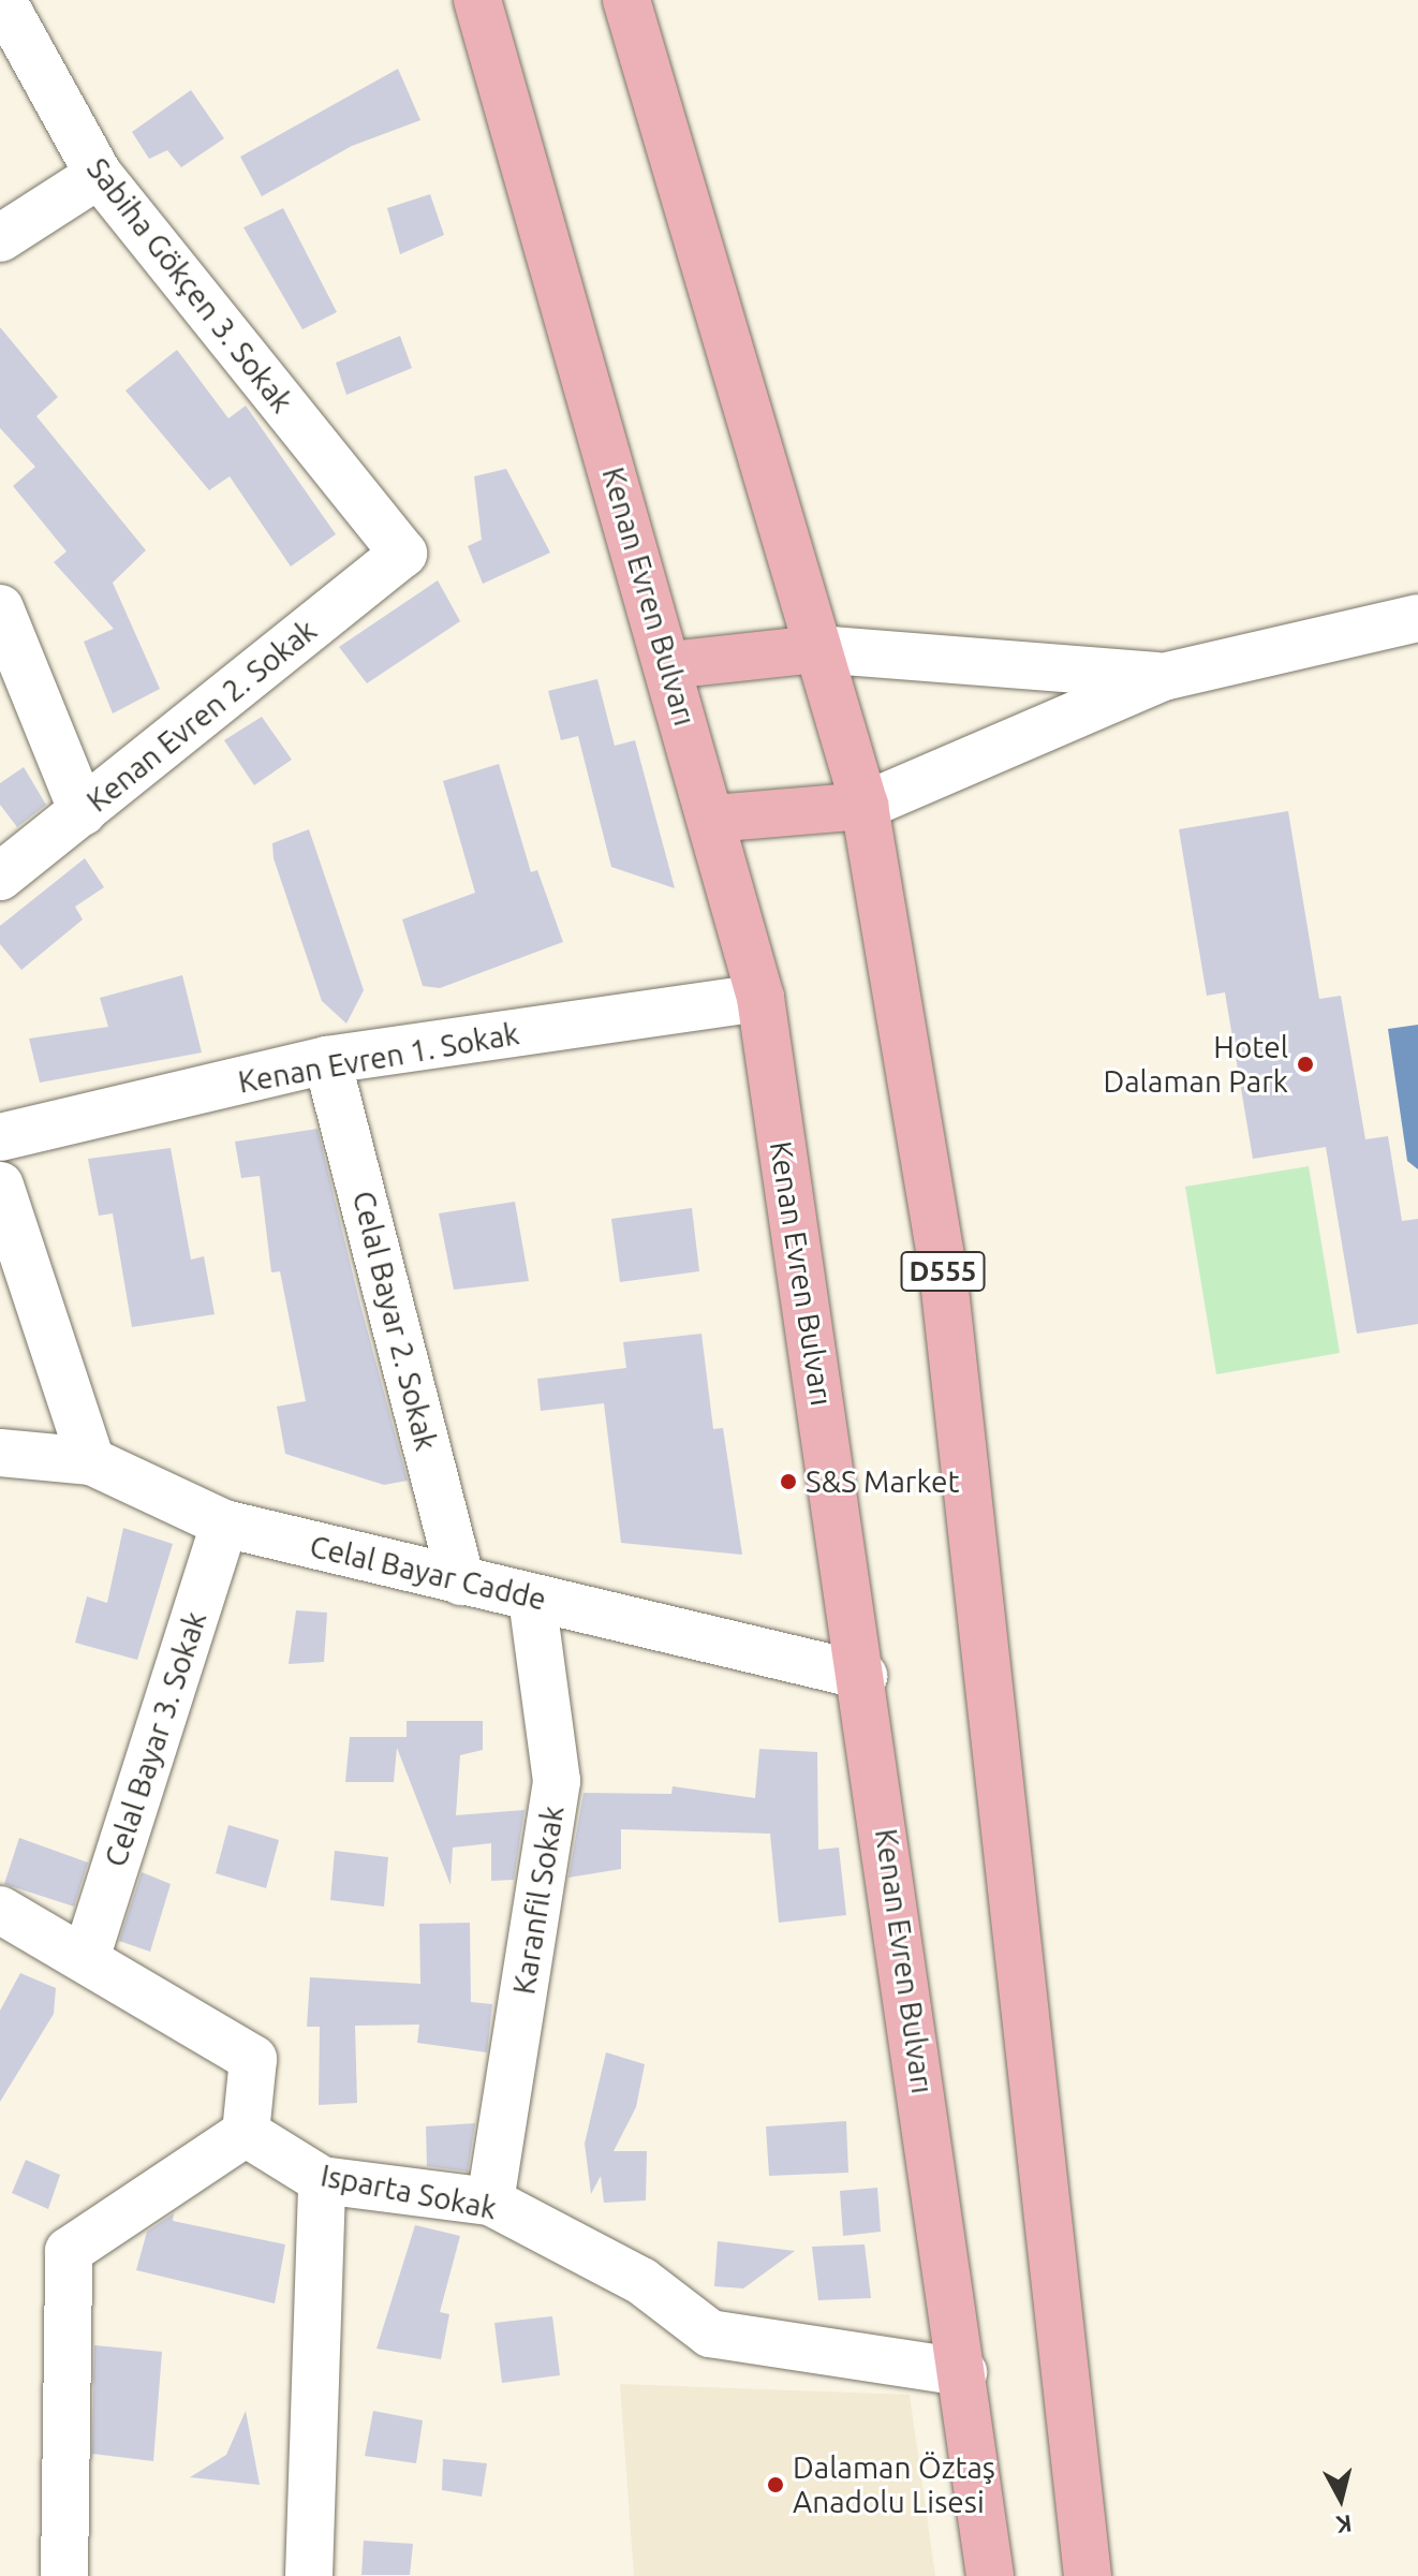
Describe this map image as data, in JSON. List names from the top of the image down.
{
  "streets": {
    "main road": ["Kenan Evren Bulvarı", "D555"],
    "street": [
      "Sabiha Gökçen 3. Sokak",
      "Kenan Evren 2. Sokak",
      "Kenan Evren 1. Sokak",
      "Celal Bayar 2. Sokak",
      "Celal Bayar Cadde",
      "Celal Bayar 3. Sokak",
      "Karanfil Sokak",
      "Isparta Sokak"
    ]
  },
  "crossings": [
    ["Sabiha Gökçen 3. Sokak", "Kenan Evren 2. Sokak"],
    ["Kenan Evren Bulvarı", "Kenan Evren 1. Sokak"],
    ["Kenan Evren Bulvarı", "Celal Bayar Cadde"],
    ["Kenan Evren Bulvarı", "Isparta Sokak"],
    ["Kenan Evren 1. Sokak", "Celal Bayar 2. Sokak"],
    ["Celal Bayar 2. Sokak", "Celal Bayar Cadde"],
    ["Celal Bayar Cadde", "Celal Bayar 3. Sokak"],
    ["Celal Bayar Cadde", "Karanfil Sokak"],
    ["Karanfil Sokak", "Isparta Sokak"]
  ],
  "places": ["Hotel Dalaman Park", "S&S Market", "Dalaman Öztaş Anadolu Lisesi"],
  "north": "bottom"
}
